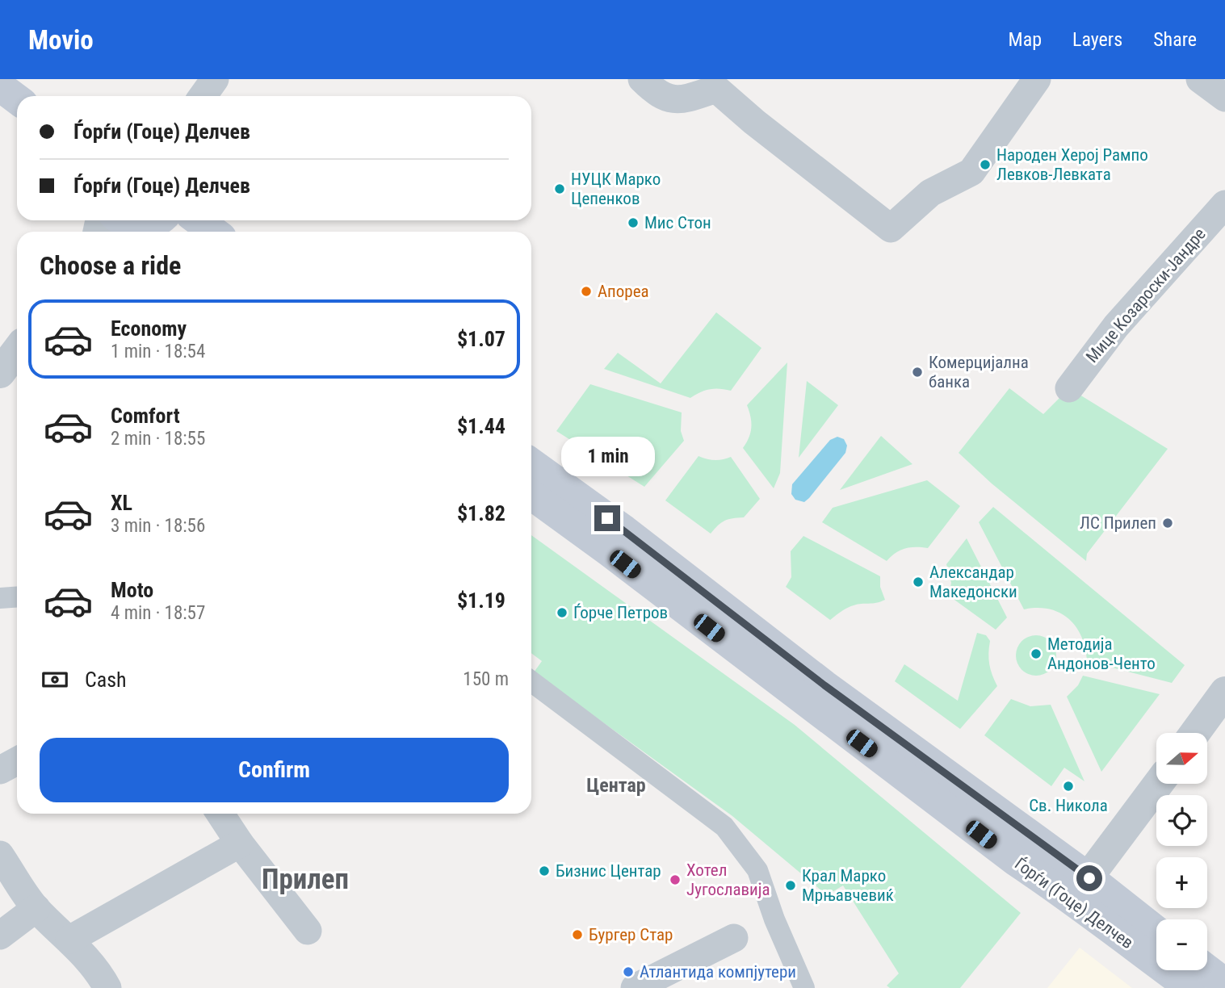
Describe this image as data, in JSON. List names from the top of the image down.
{
  "streets": {
    "main road": ["Ѓорѓи (Гоце) Делчев"],
    "street": ["Мице Козароски-Јандре"]
  },
  "districts": ["Центар", "Прилеп"],
  "places": [
    "Народен Херој Рампо Левков-Левката",
    "НУЦК Марко Цепенков",
    "Мис Стон",
    "Апореа",
    "Комерцијална банка",
    "ЛС Прилеп",
    "Александар Македонски",
    "Ѓорче Петров",
    "Методија Андонов-Ченто",
    "Св. Никола",
    "Бизнис Центар",
    "Хотел Југославија",
    "Крал Марко Мрњавчевиќ",
    "Бургер Стар",
    "Атлантида компјутери"
  ],
  "north": "right",
  "page": {
    "header": "Movio",
    "nav": ["Map", "Layers", "Share"],
    "banner": ["Ѓорѓи (Гоце) Делчев", "Ѓорѓи (Гоце) Делчев"],
    "heading": "Choose a ride",
    "list": [
      {
        "name": "Economy",
        "note": "1 min · 18:54",
        "value": "$1.07"
      },
      {
        "name": "Comfort",
        "note": "2 min · 18:55",
        "value": "$1.44"
      },
      {
        "name": "XL",
        "note": "3 min · 18:56",
        "value": "$1.82"
      },
      {
        "name": "Moto",
        "note": "4 min · 18:57",
        "value": "$1.19"
      }
    ],
    "bubble": "1 min",
    "pay": ["Cash", "150 m"],
    "buttons": "Confirm",
    "map_buttons": ["+", "−"]
  }
}
